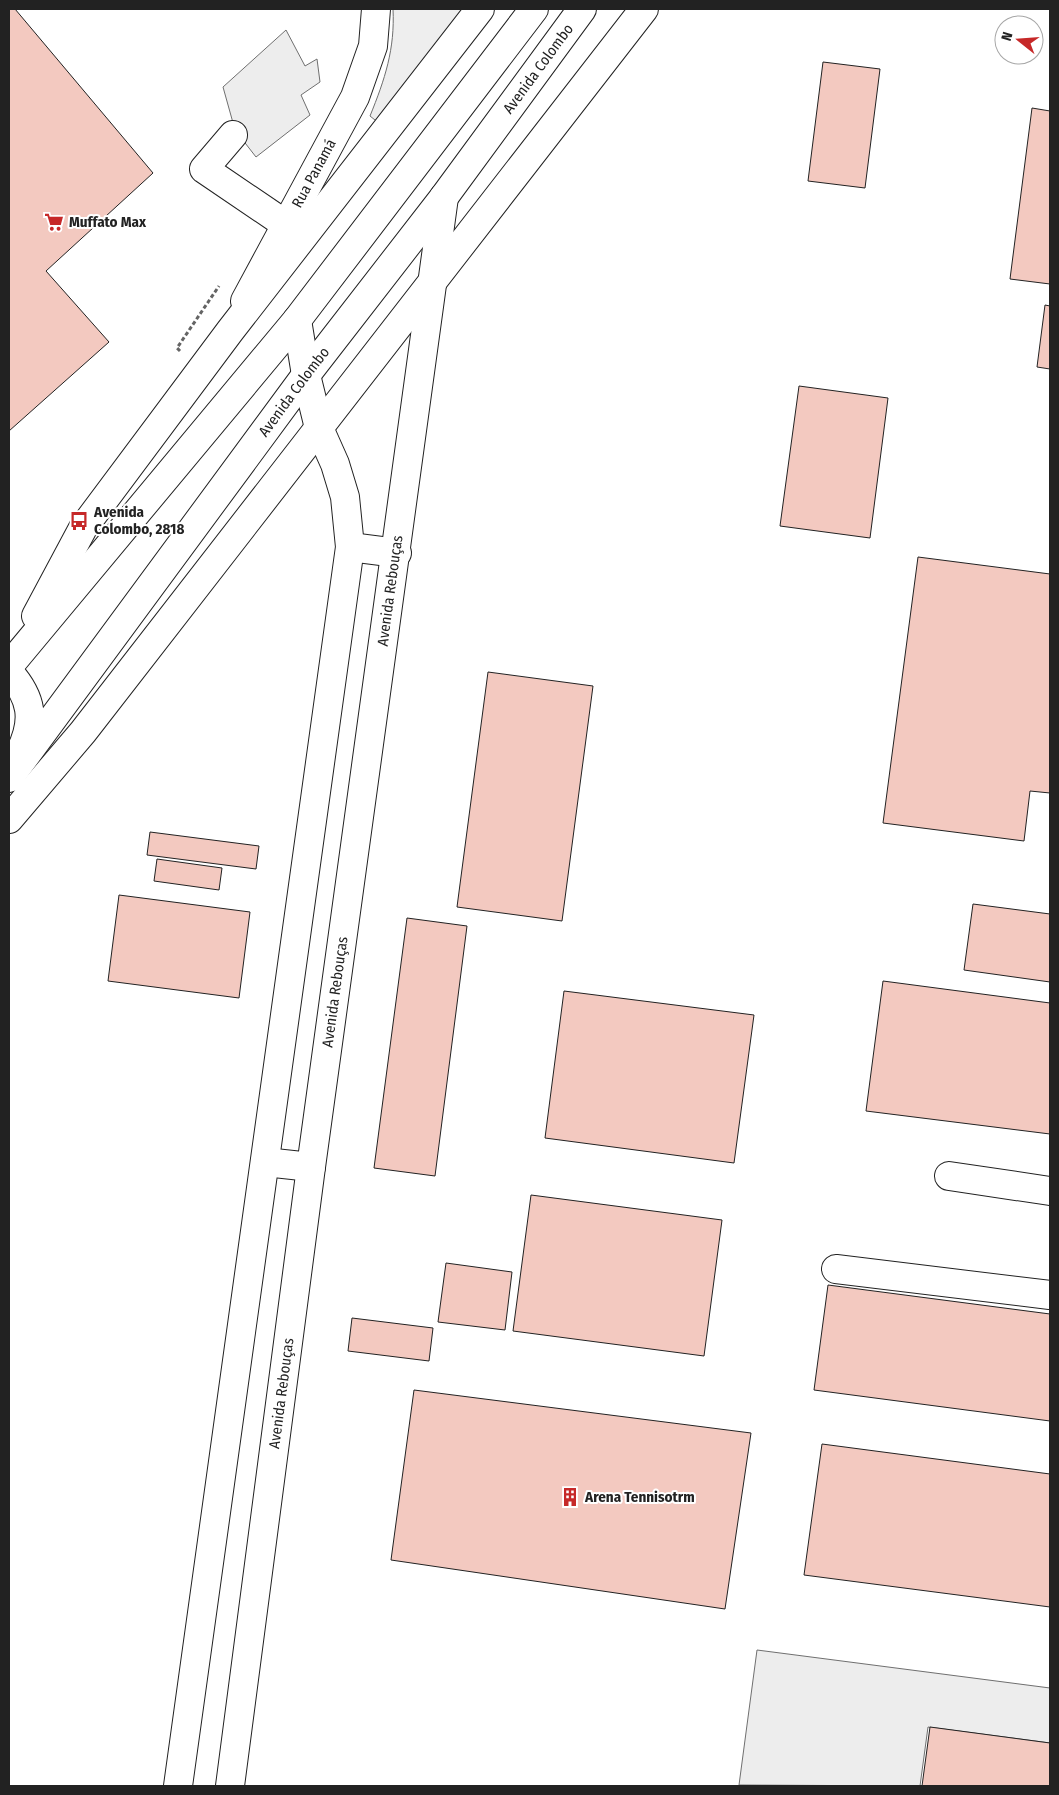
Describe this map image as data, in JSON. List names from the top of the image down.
{
  "streets": {
    "main road": ["Avenida Colombo", "Rua Panamá", "Avenida Rebouças"]
  },
  "crossings": [
    ["Avenida Colombo", "Avenida Rebouças"]
  ],
  "places": {
    "supermarket": ["Muffato Max"],
    "bus stop": ["Avenida Colombo, 2818"],
    "building": ["Arena Tennisotrm"]
  },
  "north": "left"
}
